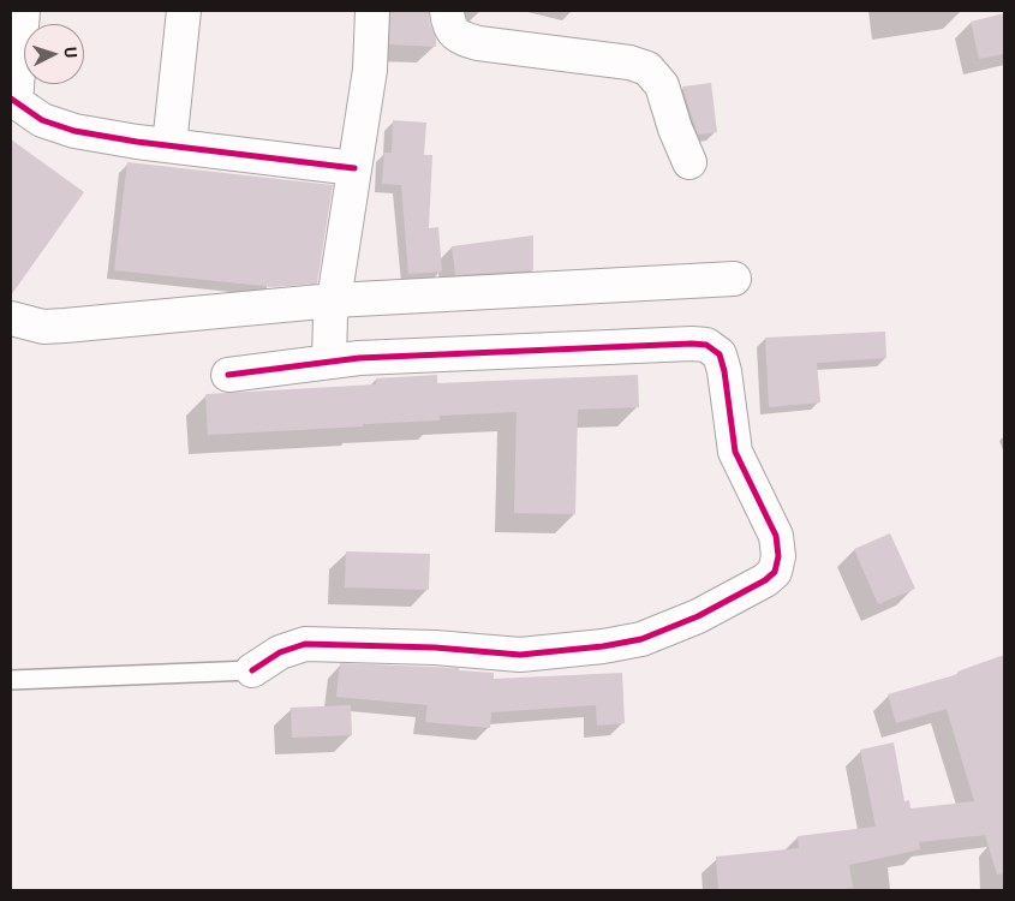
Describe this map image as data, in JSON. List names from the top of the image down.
{
  "north": "right"
}
